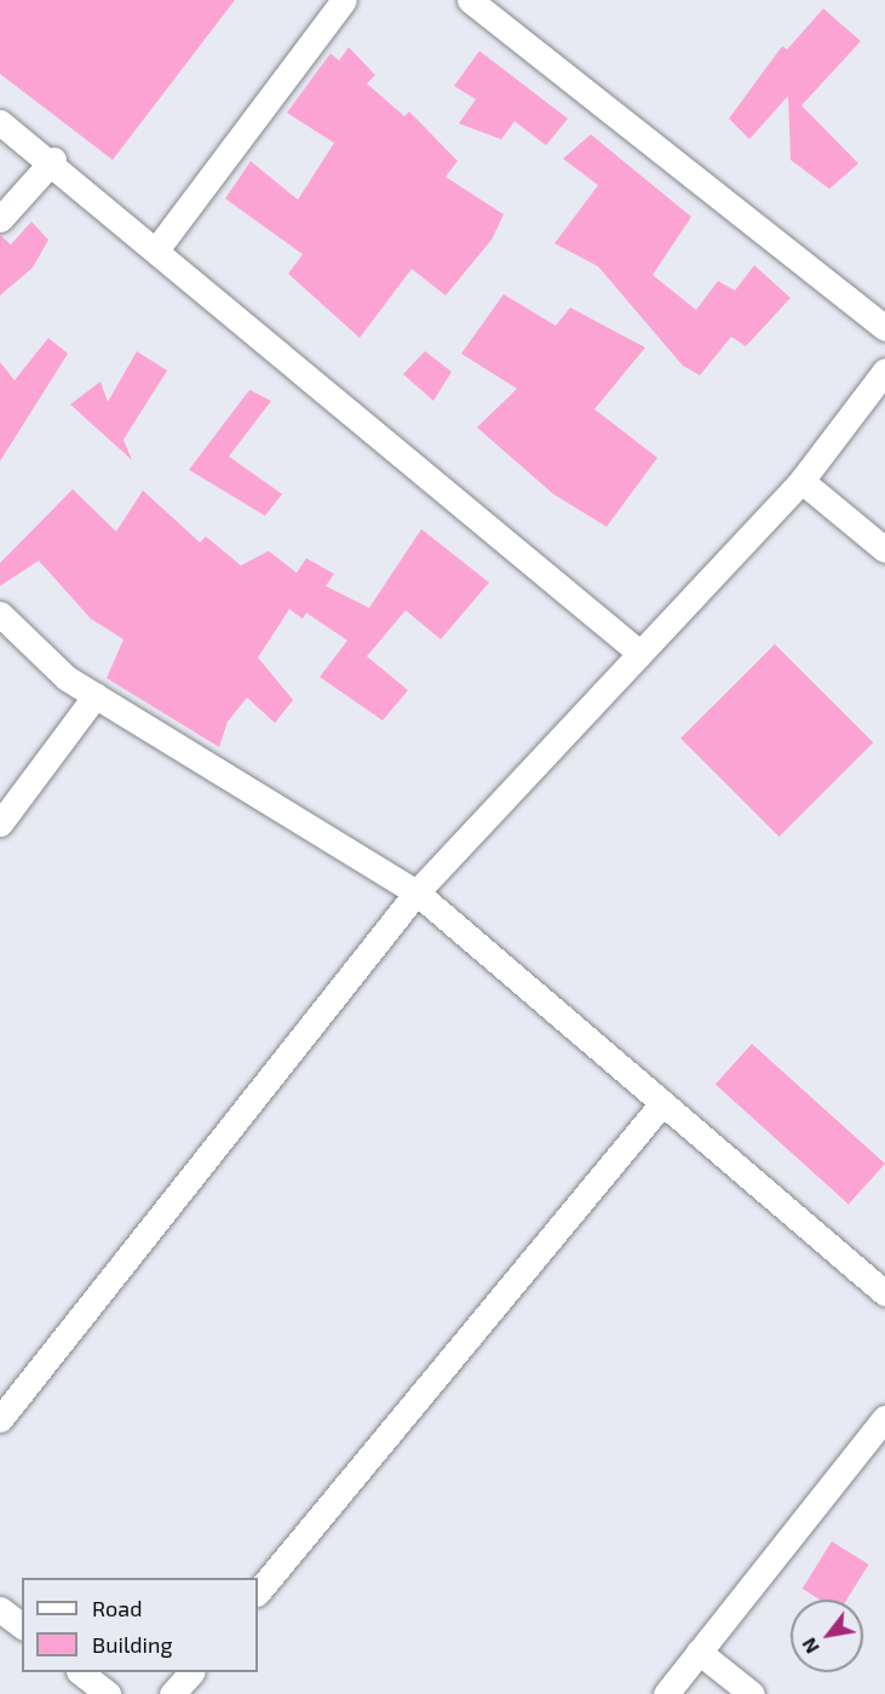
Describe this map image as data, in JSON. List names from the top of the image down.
{
  "legend": ["Road", "Building"],
  "north": "bottom left"
}
